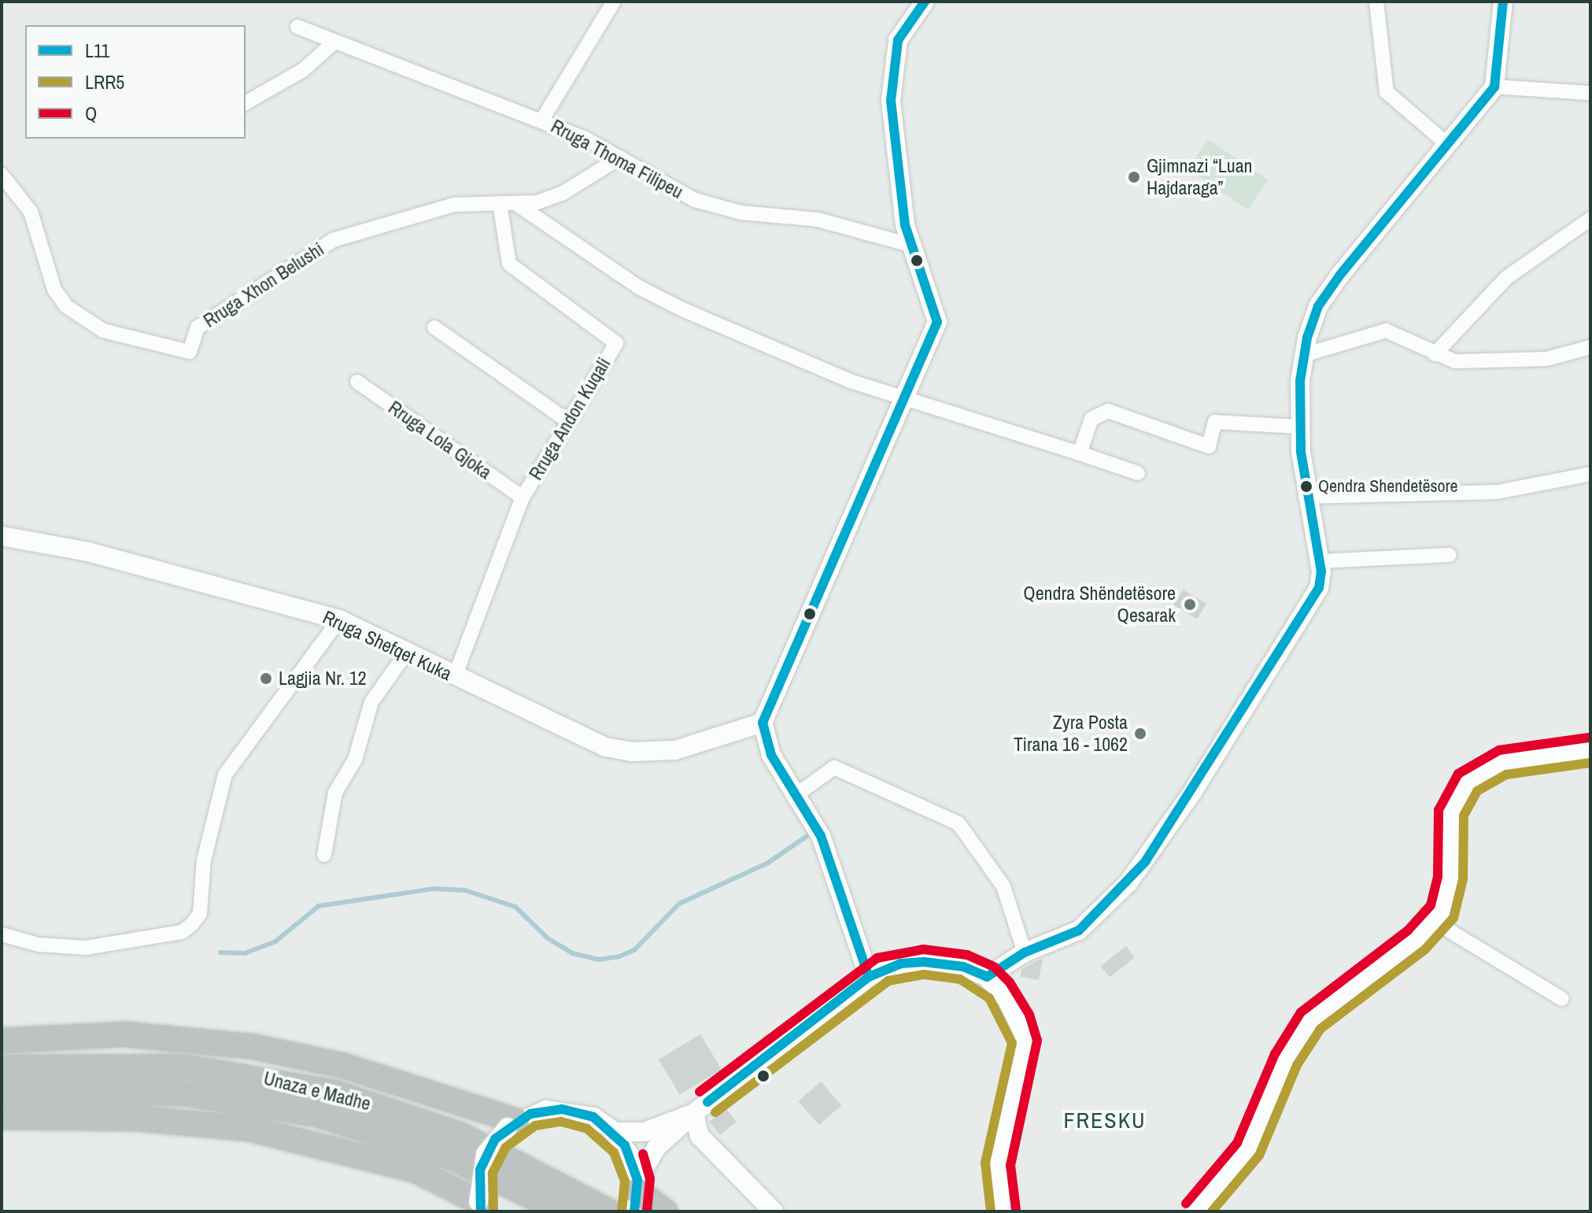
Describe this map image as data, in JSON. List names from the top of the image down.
{
  "streets": {
    "highway": ["Unaza e Madhe"],
    "street": [
      "Rruga Thoma Filipeu",
      "Rruga Xhon Belushi",
      "Rruga Andon Kuqali",
      "Rruga Lola Gjoka",
      "Rruga Shefqet Kuka"
    ]
  },
  "crossings": [
    ["Rruga Thoma Filipeu", "Rruga Xhon Belushi"],
    ["Rruga Xhon Belushi", "Rruga Andon Kuqali"],
    ["Rruga Andon Kuqali", "Rruga Lola Gjoka"],
    ["Rruga Andon Kuqali", "Rruga Shefqet Kuka"]
  ],
  "districts": ["FRESKU"],
  "places": [
    "Gjimnazi “Luan Hajdaraga”",
    "Qendra Shendetësore",
    "Qendra Shëndetësore Qesarak",
    "Lagjia Nr. 12",
    "Zyra Posta Tirana 16 - 1062"
  ],
  "lines": ["transit line L11", "transit line Q", "transit line LRR5"],
  "legend": ["L11", "LRR5", "Q"]
}
